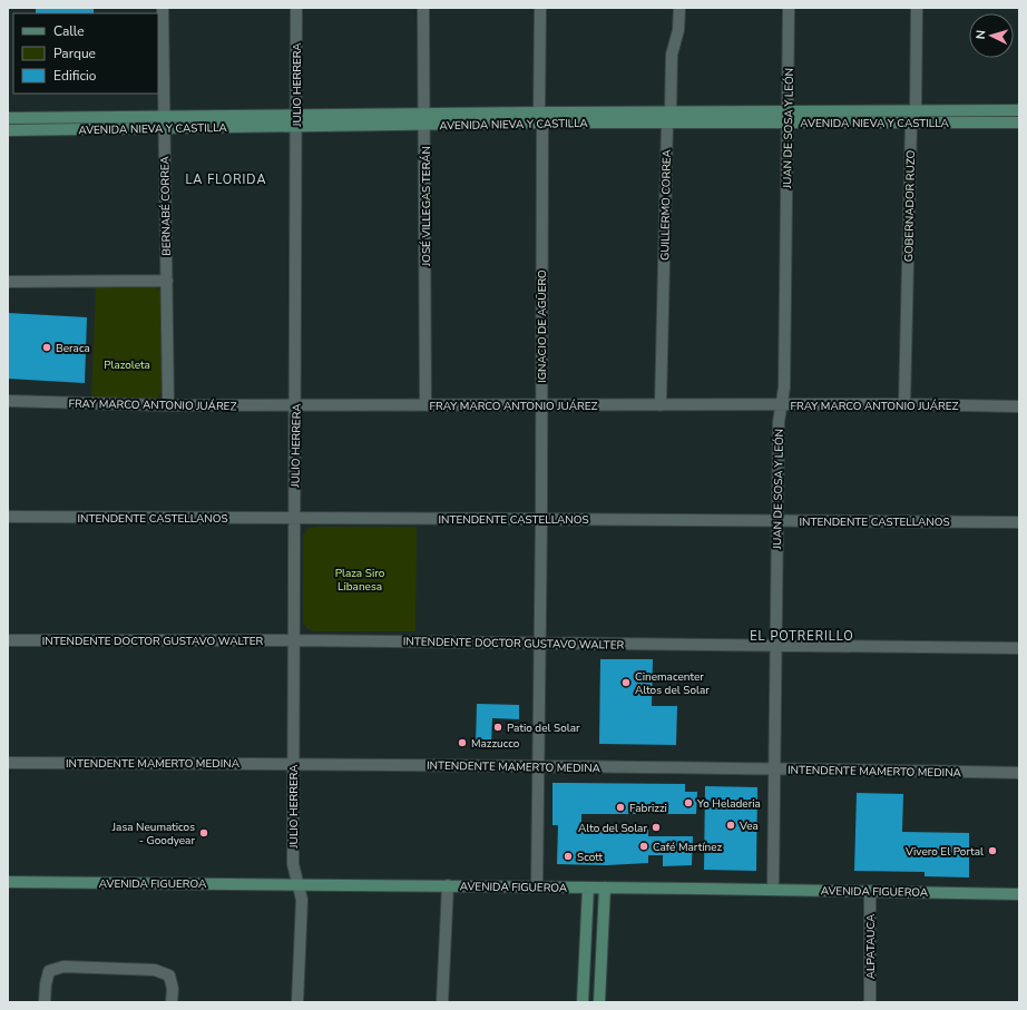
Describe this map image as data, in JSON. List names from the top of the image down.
{
  "streets": {
    "street": [
      "JULIO HERRERA",
      "AVENIDA NIEVA Y CASTILLA",
      "JUAN DE SOSA Y LEÓN",
      "GUILLERMO CORREA",
      "BERNABÉ CORREA",
      "JOSÉ VILLEGAS TERÁN",
      "GOBERNADOR RUZO",
      "IGNACIO DE AGÜERO",
      "FRAY MARCO ANTONIO JUÁREZ",
      "INTENDENTE CASTELLANOS",
      "INTENDENTE DOCTOR GUSTAVO WALTER",
      "INTENDENTE MAMERTO MEDINA",
      "AVENIDA FIGUEROA",
      "ALPATAUCA"
    ]
  },
  "crossings": [
    ["JULIO HERRERA", "AVENIDA NIEVA Y CASTILLA"],
    ["JULIO HERRERA", "FRAY MARCO ANTONIO JUÁREZ"],
    ["JULIO HERRERA", "INTENDENTE CASTELLANOS"],
    ["JULIO HERRERA", "INTENDENTE DOCTOR GUSTAVO WALTER"],
    ["JULIO HERRERA", "INTENDENTE MAMERTO MEDINA"],
    ["JULIO HERRERA", "AVENIDA FIGUEROA"],
    ["AVENIDA NIEVA Y CASTILLA", "JUAN DE SOSA Y LEÓN"],
    ["AVENIDA NIEVA Y CASTILLA", "GUILLERMO CORREA"],
    ["AVENIDA NIEVA Y CASTILLA", "BERNABÉ CORREA"],
    ["AVENIDA NIEVA Y CASTILLA", "JOSÉ VILLEGAS TERÁN"],
    ["AVENIDA NIEVA Y CASTILLA", "GOBERNADOR RUZO"],
    ["AVENIDA NIEVA Y CASTILLA", "IGNACIO DE AGÜERO"],
    ["JUAN DE SOSA Y LEÓN", "FRAY MARCO ANTONIO JUÁREZ"],
    ["JUAN DE SOSA Y LEÓN", "INTENDENTE CASTELLANOS"],
    ["JUAN DE SOSA Y LEÓN", "INTENDENTE DOCTOR GUSTAVO WALTER"],
    ["JUAN DE SOSA Y LEÓN", "INTENDENTE MAMERTO MEDINA"],
    ["JUAN DE SOSA Y LEÓN", "AVENIDA FIGUEROA"],
    ["GUILLERMO CORREA", "FRAY MARCO ANTONIO JUÁREZ"],
    ["BERNABÉ CORREA", "FRAY MARCO ANTONIO JUÁREZ"],
    ["JOSÉ VILLEGAS TERÁN", "FRAY MARCO ANTONIO JUÁREZ"],
    ["GOBERNADOR RUZO", "FRAY MARCO ANTONIO JUÁREZ"],
    ["IGNACIO DE AGÜERO", "FRAY MARCO ANTONIO JUÁREZ"],
    ["IGNACIO DE AGÜERO", "INTENDENTE CASTELLANOS"],
    ["IGNACIO DE AGÜERO", "INTENDENTE DOCTOR GUSTAVO WALTER"],
    ["IGNACIO DE AGÜERO", "INTENDENTE MAMERTO MEDINA"],
    ["IGNACIO DE AGÜERO", "AVENIDA FIGUEROA"],
    ["AVENIDA FIGUEROA", "ALPATAUCA"]
  ],
  "districts": ["LA FLORIDA", "EL POTRERILLO"],
  "parks": ["Plazoleta", "Plaza Siro Libanesa"],
  "places": [
    "Beraca",
    "Cinemacenter Altos del Solar",
    "Patio del Solar",
    "Mazzucco",
    "Yo Heladeria",
    "Fabrizzi",
    "Vea",
    "Alto del Solar",
    "Jasa Neumaticos - Goodyear",
    "Café Martínez",
    "Vivero El Portal",
    "Scott"
  ],
  "legend": ["Calle", "Parque", "Edificio"],
  "north": "left"
}
